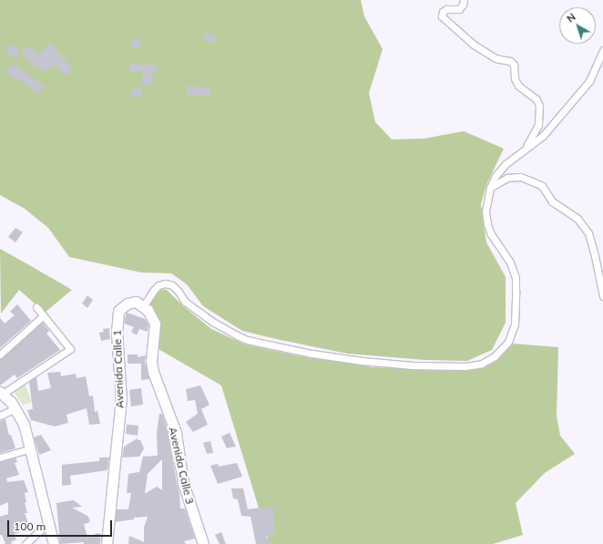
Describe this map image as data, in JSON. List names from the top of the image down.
{
  "streets": {
    "street": ["Avenida Calle 1", "Avenida Calle 3"]
  },
  "crossings": [
    ["Avenida Calle 1", "Avenida Calle 3"]
  ],
  "scale_bar": "100 m",
  "north": "top left"
}
